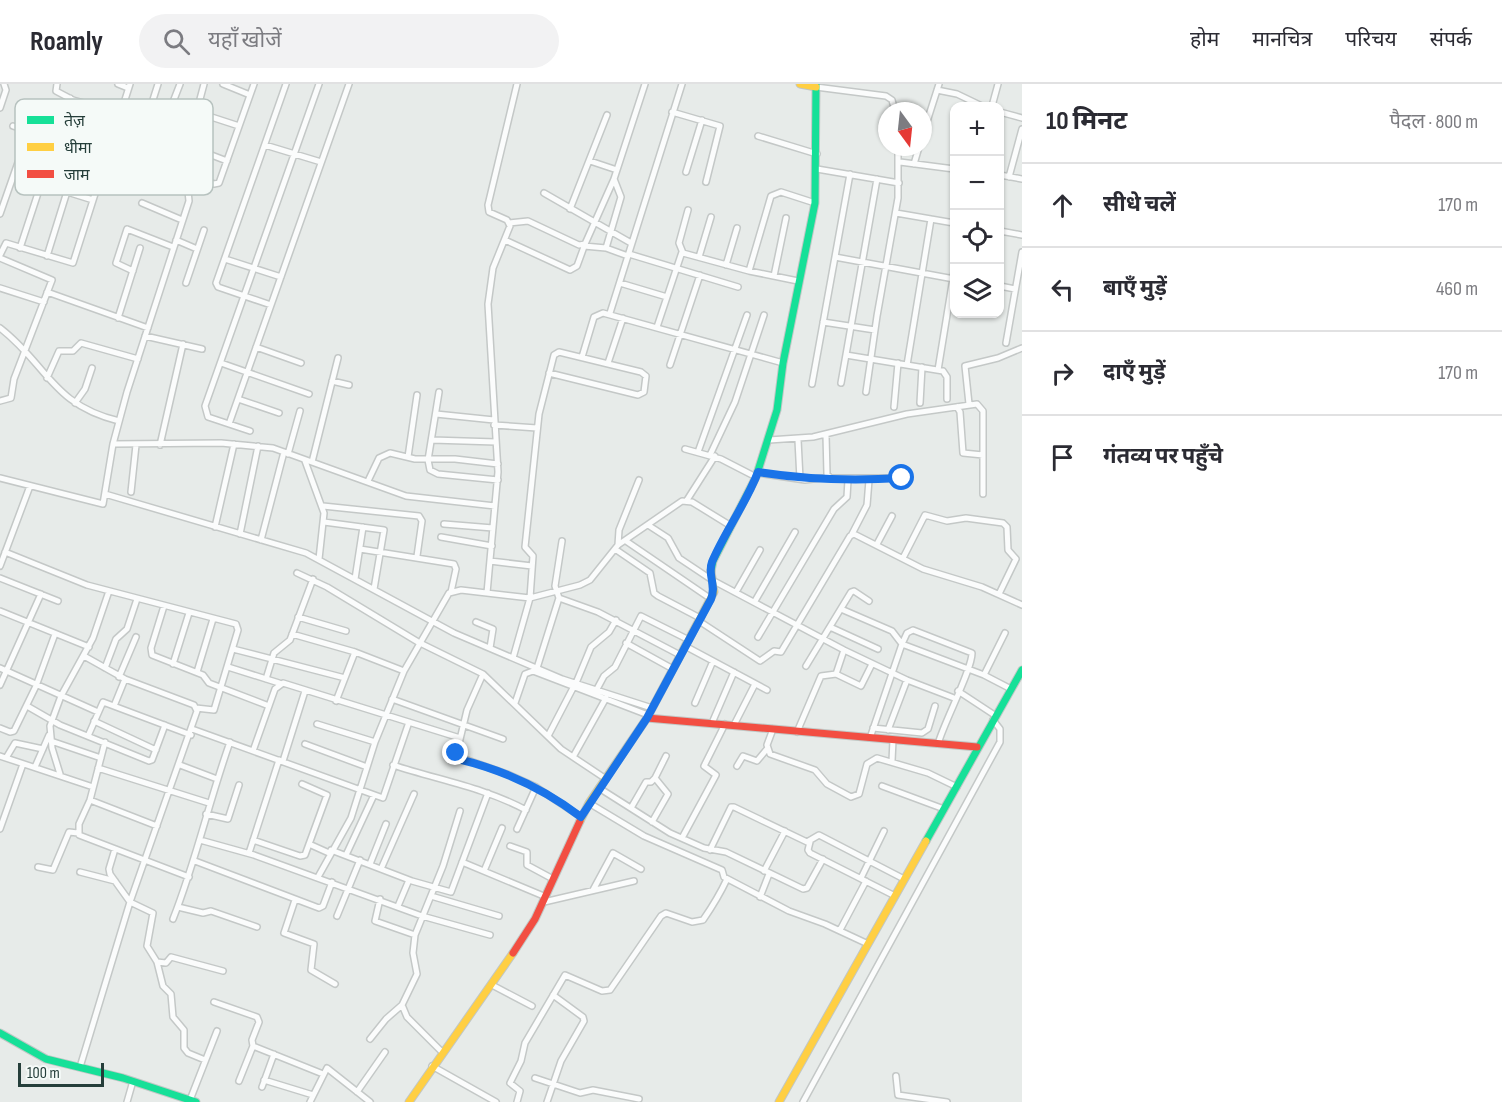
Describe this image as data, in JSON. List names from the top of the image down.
{
  "legend": ["तेज़", "धीमा", "जाम"],
  "scale_bar": "100 m",
  "north": "bottom",
  "page": {
    "header": "Roamly",
    "search": "यहाँ खोजें",
    "nav": [
      "होम",
      "मानचित्र",
      "परिचय",
      "संपर्क"
    ],
    "heading": ["10 मिनट", "पैदल · 800 m"],
    "map_buttons": ["+", "−"],
    "list": [
      ["सीधे चलें", "170 m"],
      ["बाएँ मुड़ें", "460 m"],
      ["दाएँ मुड़ें", "170 m"],
      "गंतव्य पर पहुँचे"
    ],
    "scale": "100 m"
  }
}
